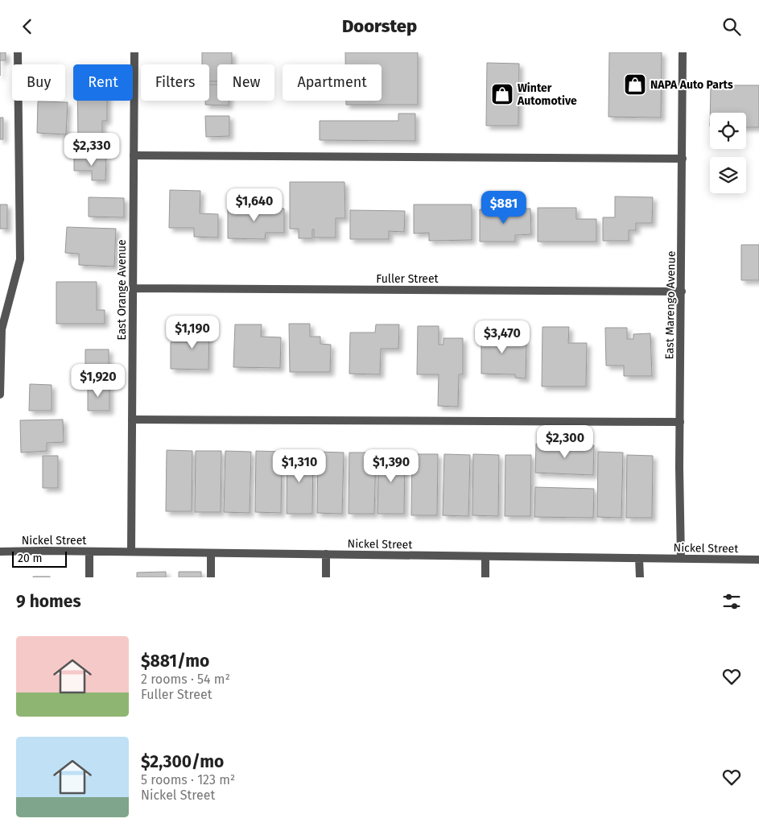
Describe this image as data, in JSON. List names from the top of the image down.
{
  "streets": {
    "street": [
      "Fuller Street",
      "East Orange Avenue",
      "East Marengo Avenue",
      "Nickel Street"
    ]
  },
  "crossings": [
    ["Fuller Street", "East Orange Avenue"],
    ["Fuller Street", "East Marengo Avenue"],
    ["East Orange Avenue", "Nickel Street"],
    ["East Marengo Avenue", "Nickel Street"]
  ],
  "places": {
    "shop": ["NAPA Auto Parts", "Winter Automotive"]
  },
  "scale_bar": "20 m",
  "page": {
    "header": "Doorstep",
    "chip": [
      "Buy",
      "Rent",
      "Filters",
      "New",
      "Apartment"
    ],
    "price": [
      "$2,330",
      "$1,640",
      "$881",
      "$1,190",
      "$3,470",
      "$1,920",
      "$2,300",
      "$1,310",
      "$1,390"
    ],
    "scale": "20 m",
    "heading": "9 homes",
    "list": [
      {
        "name": "$881/mo",
        "note": "2 rooms · 54 m² · Fuller Street"
      },
      {
        "name": "$2,300/mo",
        "note": "5 rooms · 123 m² · Nickel Street"
      }
    ]
  }
}
